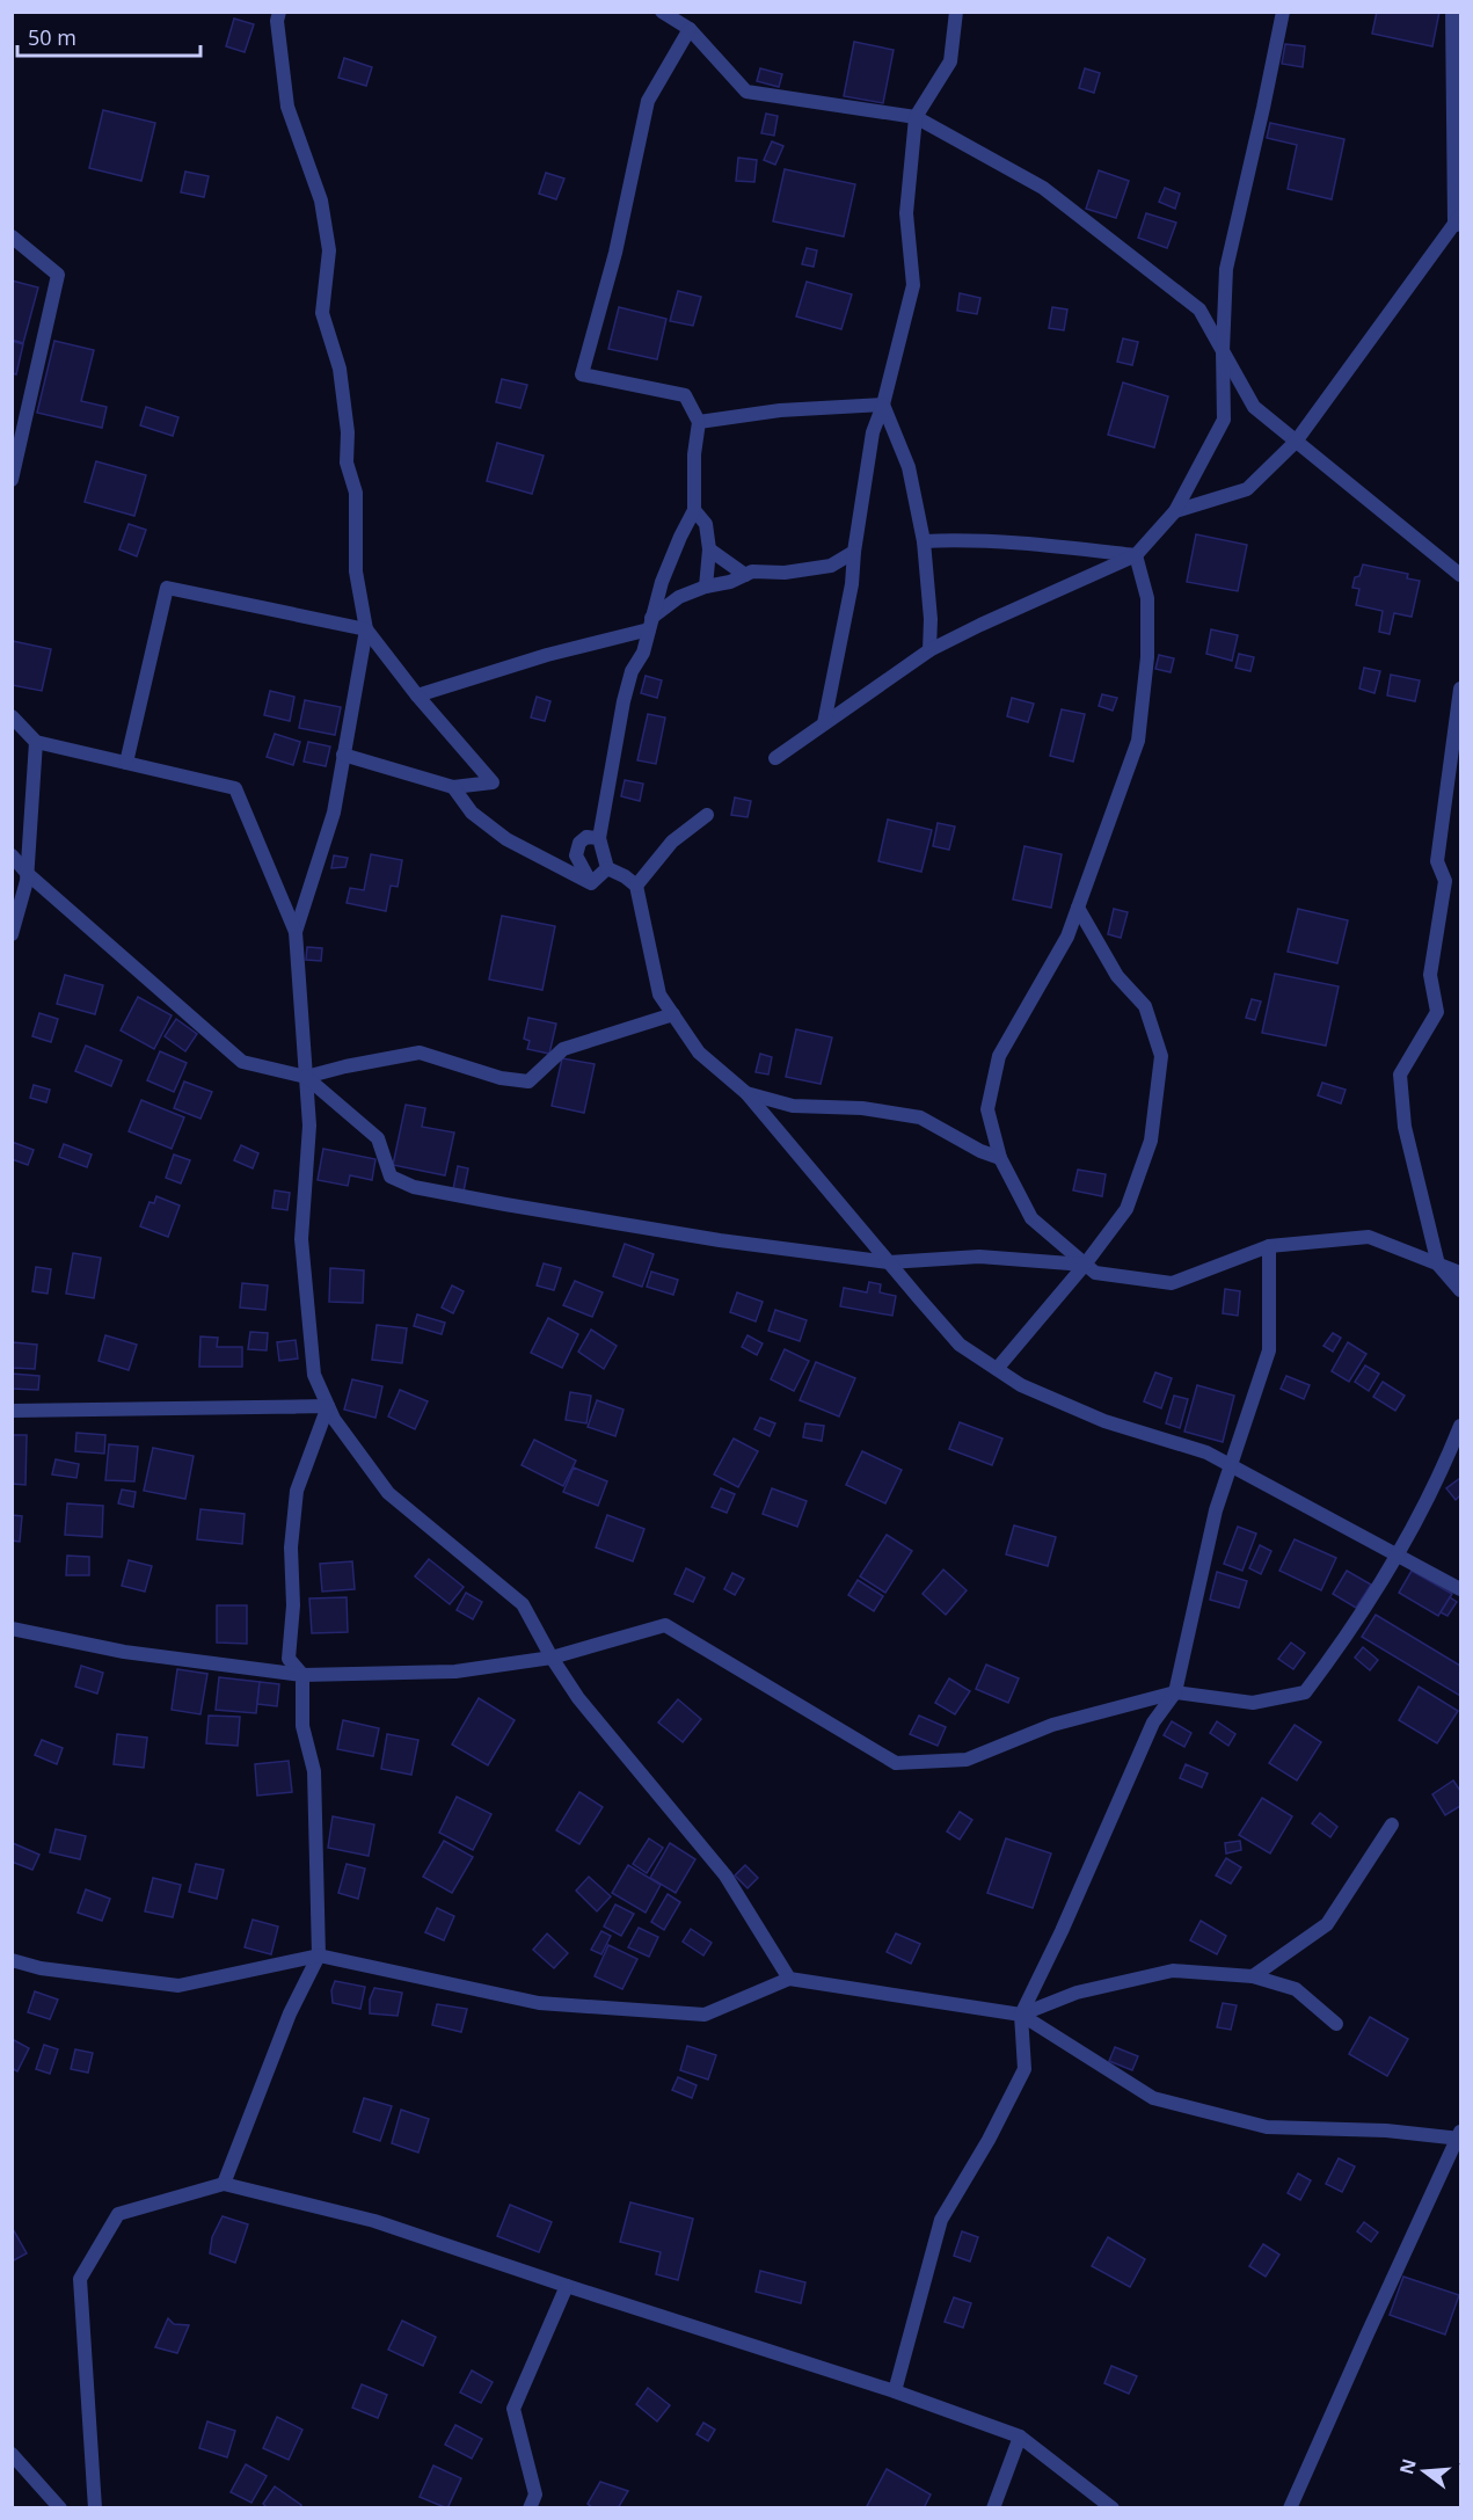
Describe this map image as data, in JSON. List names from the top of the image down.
{
  "scale_bar": "50 m",
  "north": "left"
}
